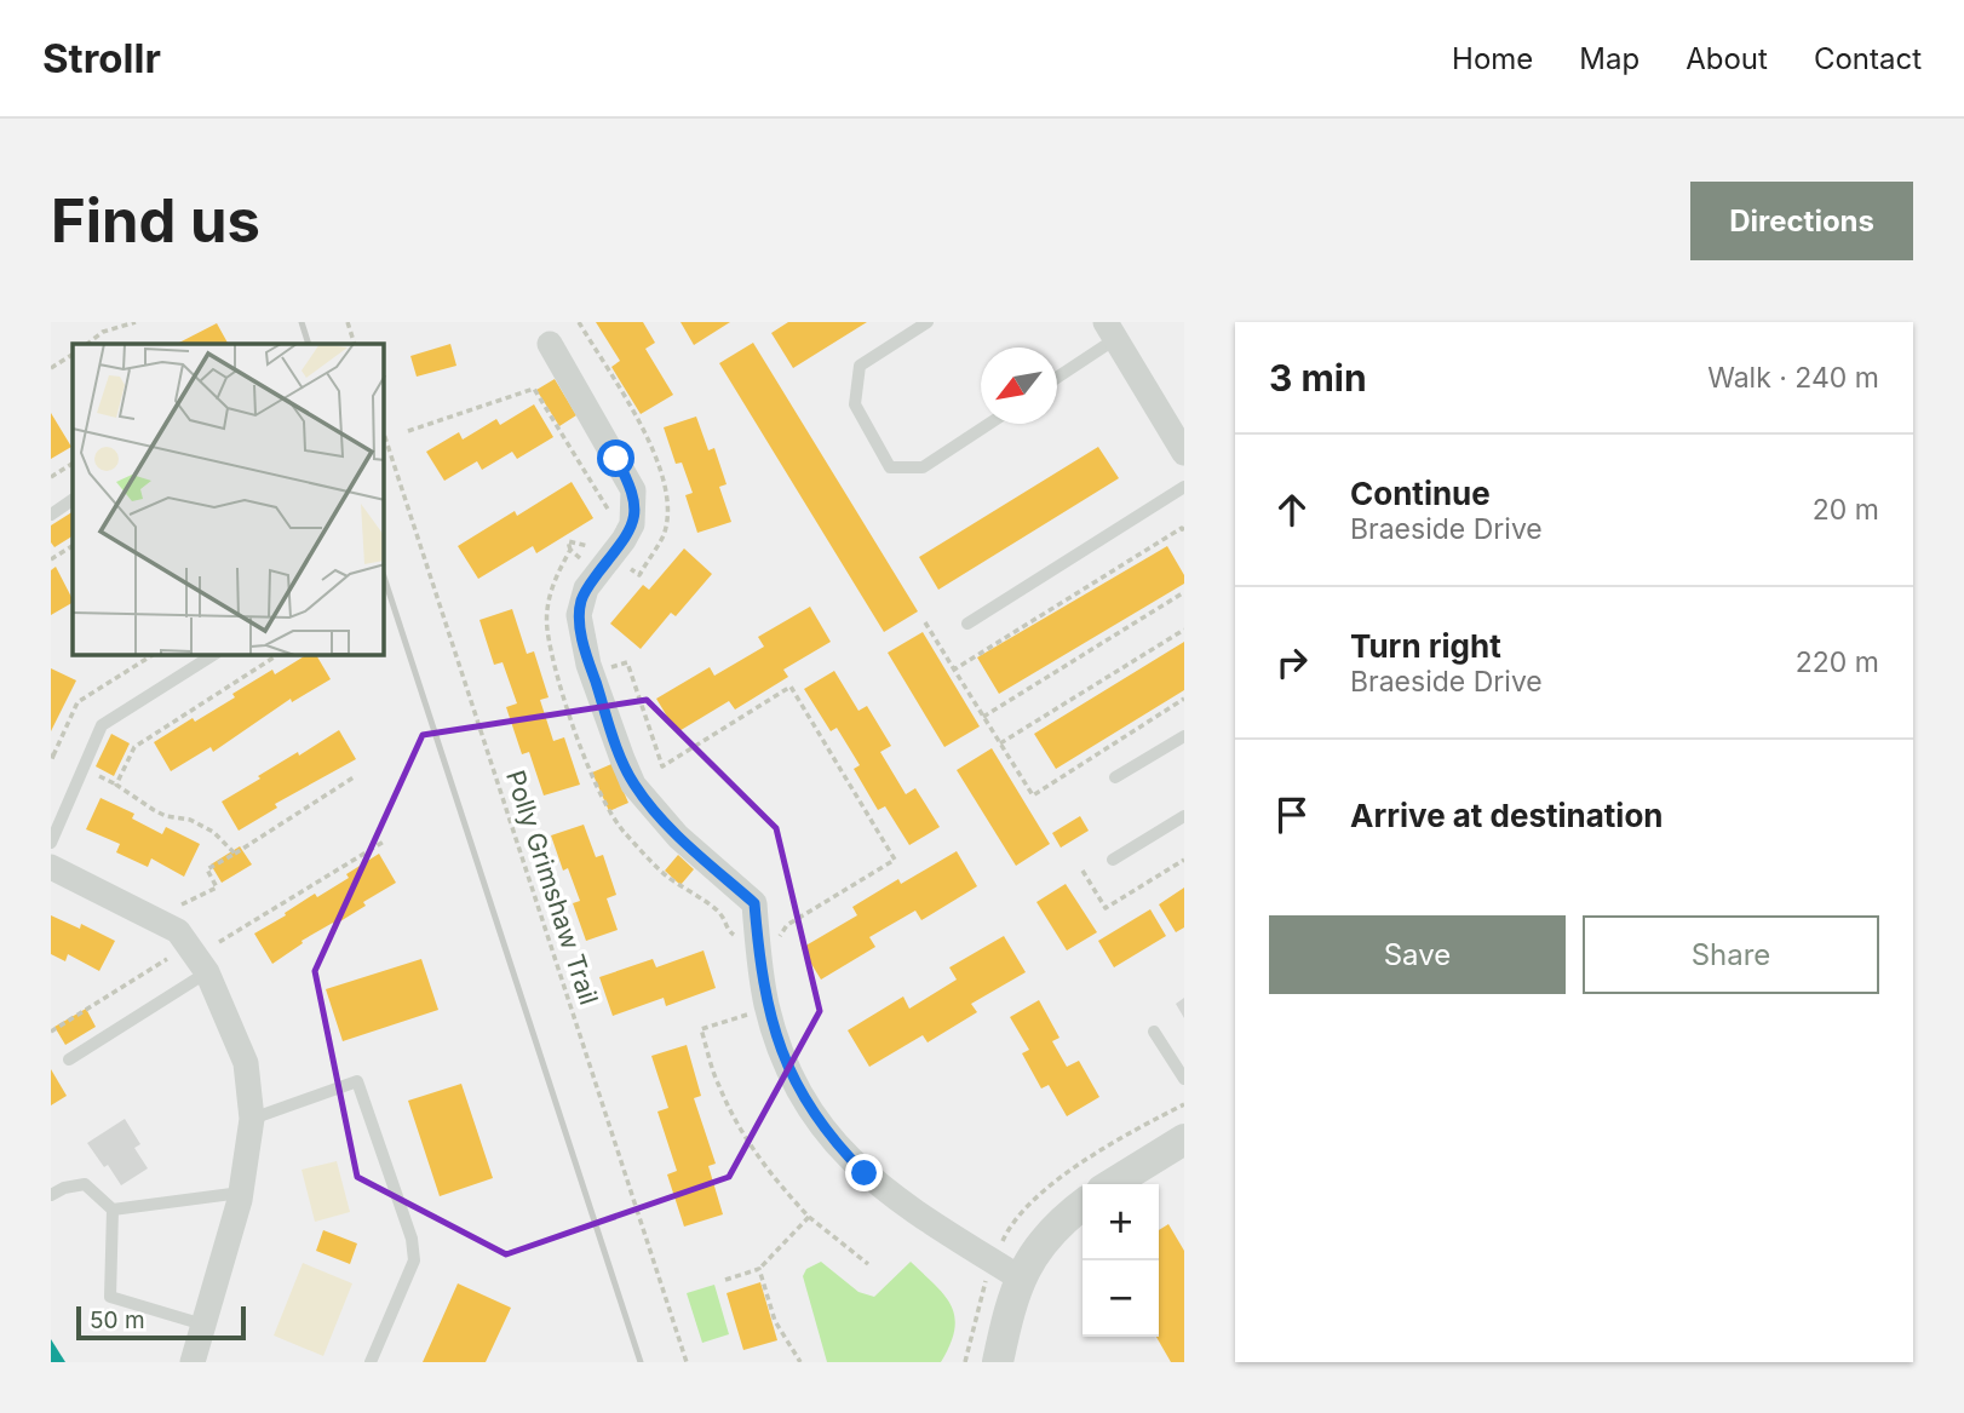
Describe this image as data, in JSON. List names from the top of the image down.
{
  "streets": {
    "path": ["Polly Grimshaw Trail"]
  },
  "scale_bar": "50 m",
  "north": "bottom left",
  "page": {
    "header": "Strollr",
    "nav": [
      "Home",
      "Map",
      "About",
      "Contact"
    ],
    "buttons": [
      "Directions",
      ["Save", "Share"]
    ],
    "title": "Find us",
    "heading": ["3 min", "Walk · 240 m"],
    "list": [
      ["Continue", "Braeside Drive", "20 m"],
      ["Turn right", "Braeside Drive", "220 m"],
      "Arrive at destination"
    ],
    "map_buttons": ["+", "−"],
    "scale": "50 m"
  }
}
